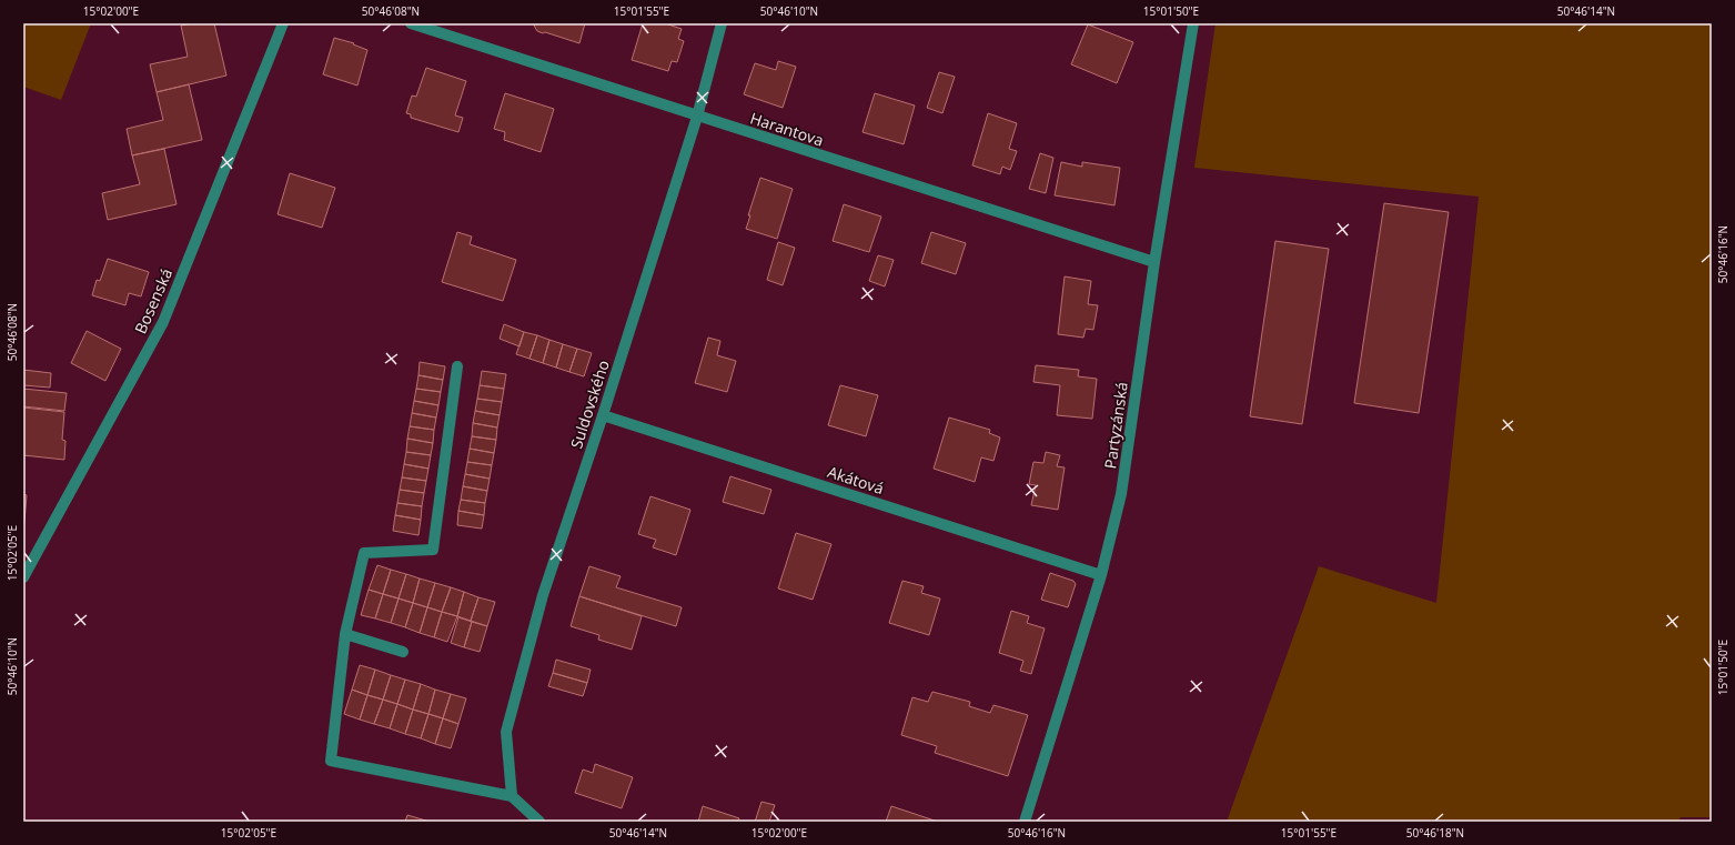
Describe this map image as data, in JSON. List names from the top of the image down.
{
  "streets": {
    "street": [
      "Harantova",
      "Bosenská",
      "Suldovského",
      "Partyzánská",
      "Akátová"
    ]
  },
  "crossings": [
    ["Harantova", "Suldovského"],
    ["Harantova", "Partyzánská"],
    ["Suldovského", "Akátová"],
    ["Partyzánská", "Akátová"]
  ],
  "coordinates": [
    "15°02'00\"E",
    "50°46'08\"N",
    "15°01'55\"E",
    "50°46'10\"N",
    "15°01'50\"E",
    "50°46'14\"N",
    "50°46'16\"N",
    "15°02'05\"E",
    "50°46'18\"N"
  ]
}
